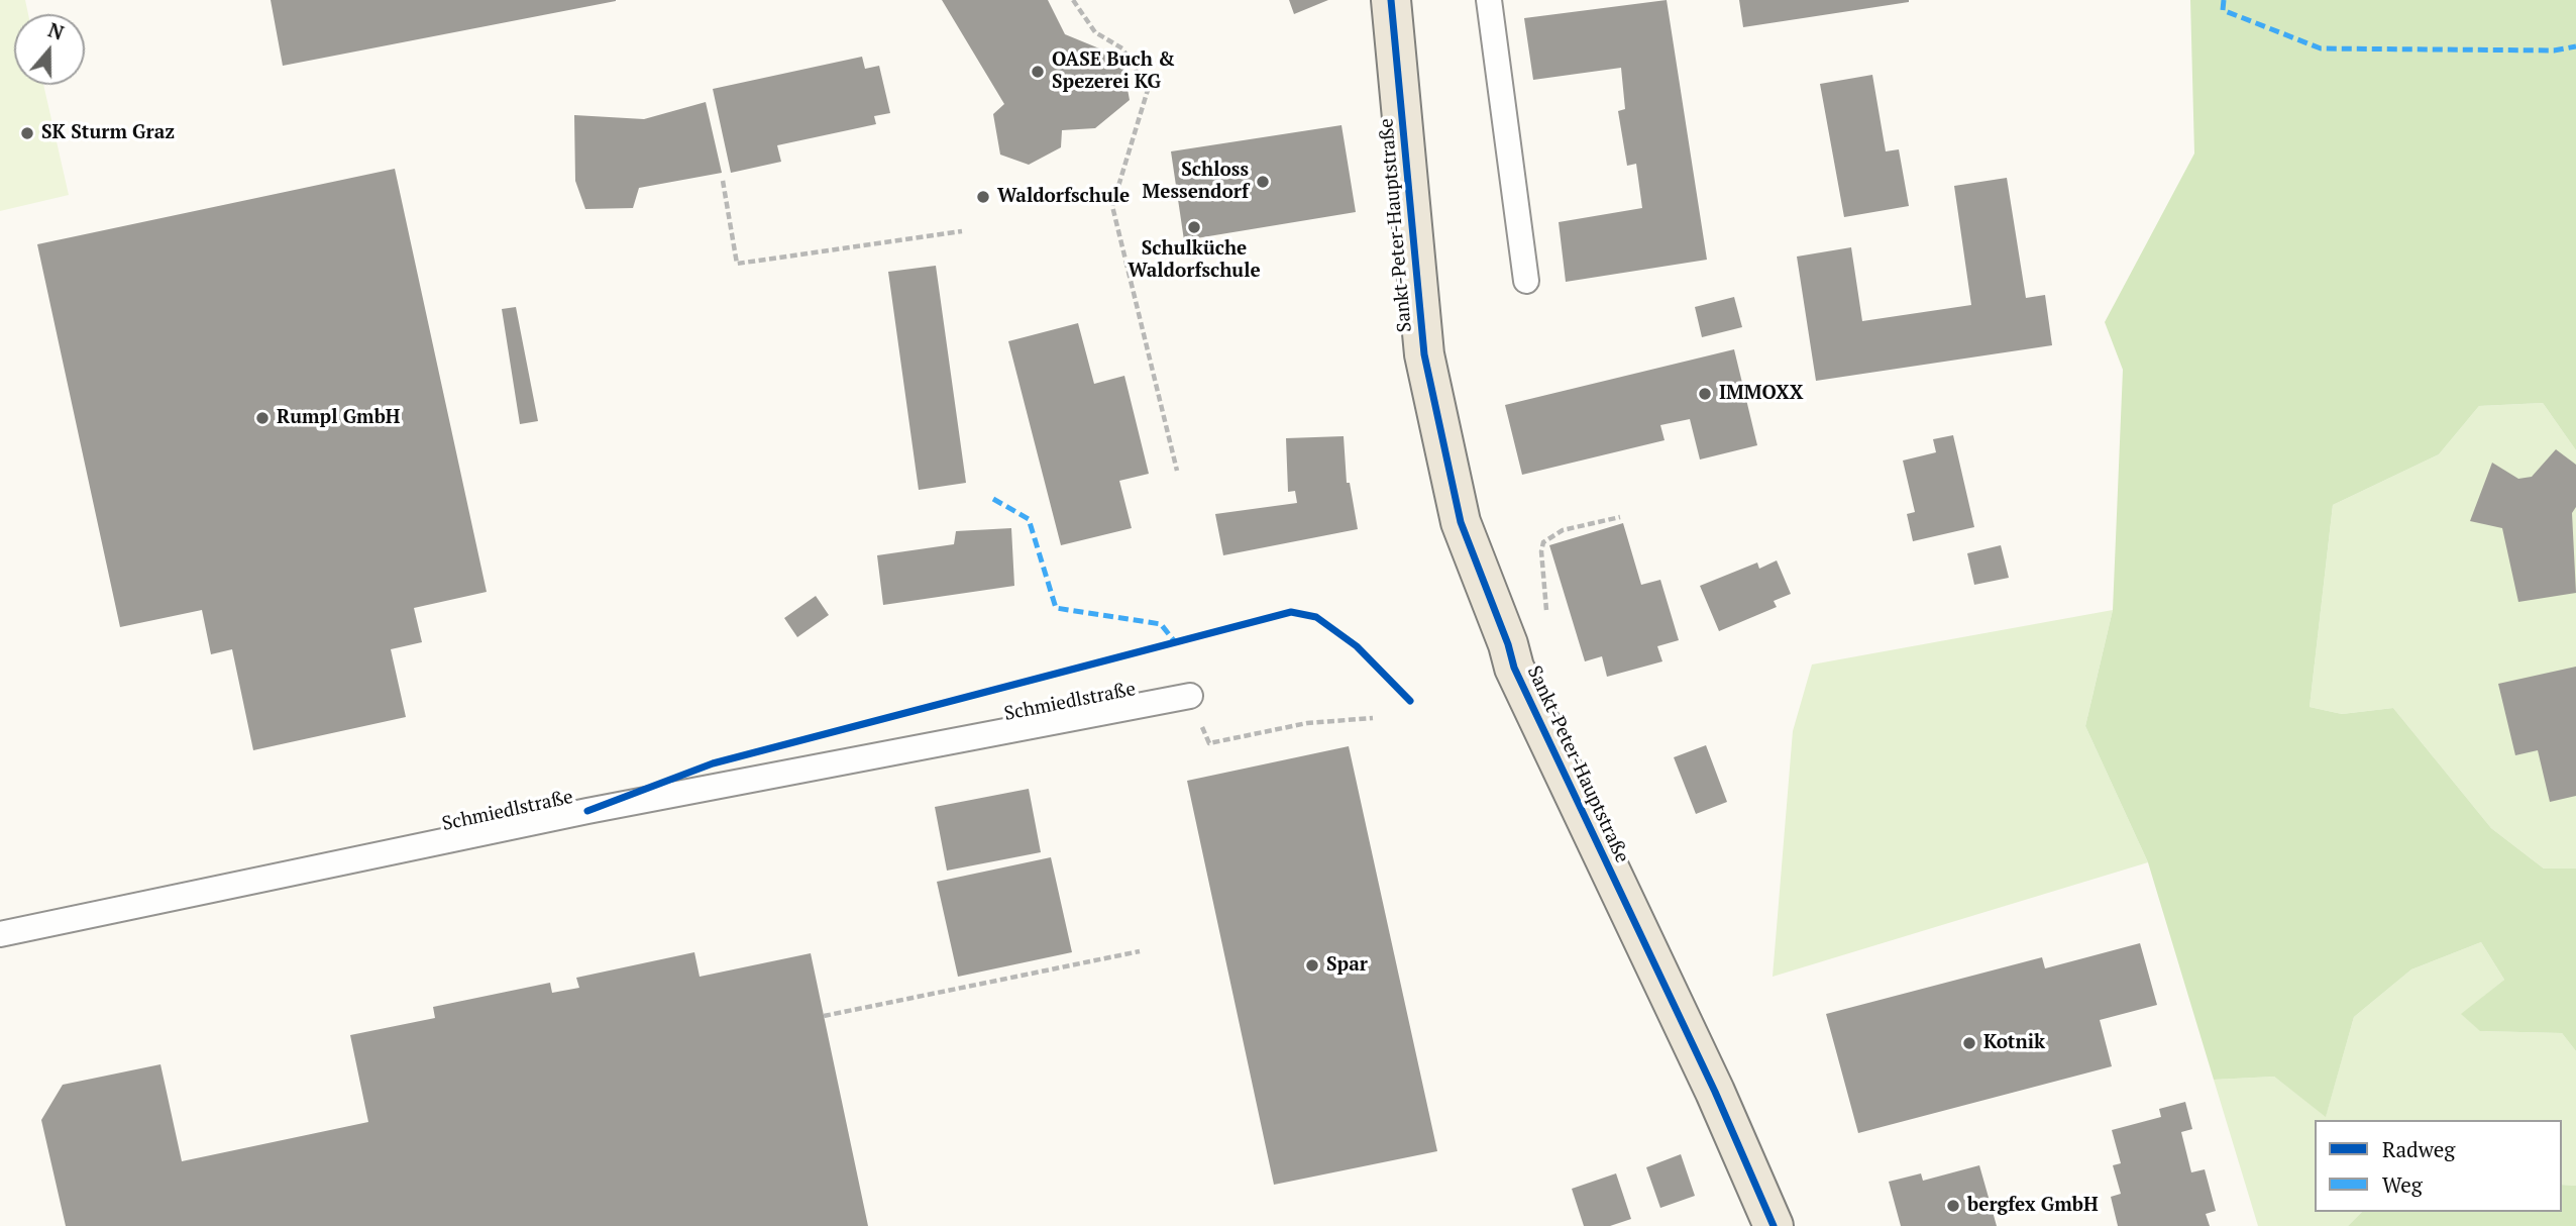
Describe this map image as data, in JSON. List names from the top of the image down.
{
  "streets": {
    "main road": ["Sankt-Peter-Hauptstraße"],
    "lane": ["Schmiedlstraße"]
  },
  "places": [
    "OASE Buch & Spezerei KG",
    "SK Sturm Graz",
    "Schloss Messendorf",
    "Waldorfschule",
    "Schulküche Waldorfschule",
    "IMMOXX",
    "Rumpl GmbH",
    "Spar",
    "Kotnik",
    "bergfex GmbH"
  ],
  "legend": ["Radweg", "Weg"],
  "north": "top"
}
